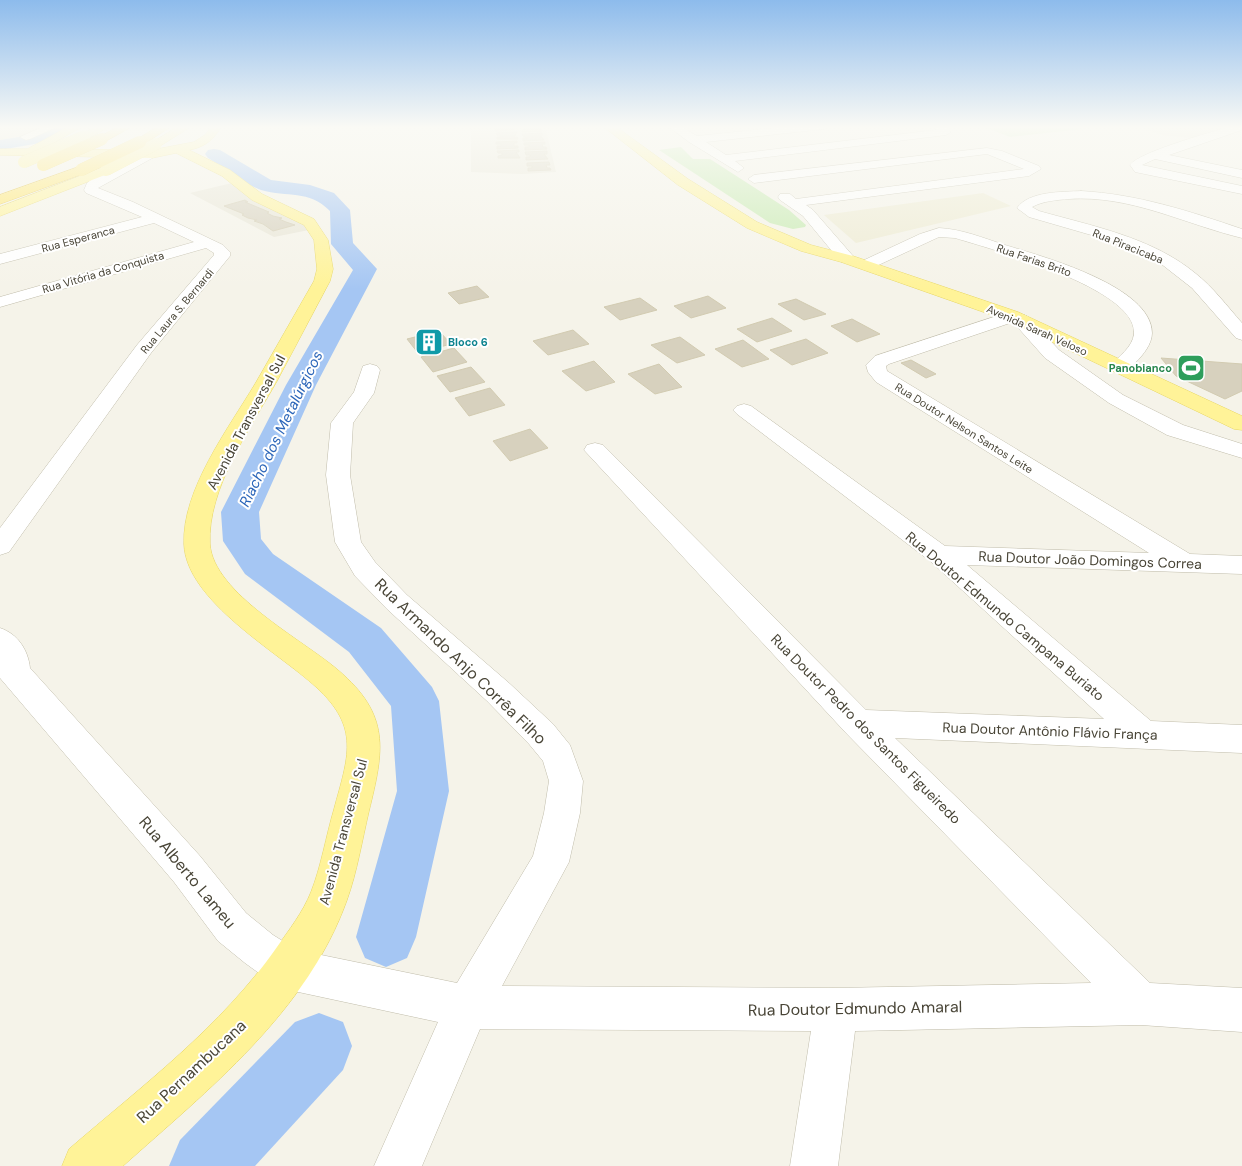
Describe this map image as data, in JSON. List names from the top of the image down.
{
  "streets": {
    "main road": ["Avenida Sarah Veloso", "Avenida Transversal Sul", "Rua Pernambucana"],
    "street": [
      "Rua Esperanca",
      "Rua Piracicaba",
      "Rua Farias Brito",
      "Rua Vitória da Conquista",
      "Rua Laura S. Bernardi",
      "Rua Doutor Nelson Santos Leite",
      "Rua Doutor João Domingos Correa",
      "Rua Doutor Edmundo Campana Buriato",
      "Rua Armando Anjo Corrêa Filho",
      "Rua Doutor Pedro dos Santos Figueiredo",
      "Rua Doutor Antônio Flávio França",
      "Rua Alberto Lameu",
      "Rua Doutor Edmundo Amaral"
    ]
  },
  "crossings": [
    ["Rua Esperanca", "Rua Laura S. Bernardi"],
    ["Rua Farias Brito", "Avenida Sarah Veloso"],
    ["Rua Vitória da Conquista", "Rua Laura S. Bernardi"],
    ["Avenida Sarah Veloso", "Rua Doutor Nelson Santos Leite"],
    ["Avenida Transversal Sul", "Rua Alberto Lameu"],
    ["Avenida Transversal Sul", "Rua Pernambucana"],
    ["Rua Doutor Nelson Santos Leite", "Rua Doutor João Domingos Correa"],
    ["Rua Doutor João Domingos Correa", "Rua Doutor Edmundo Campana Buriato"],
    ["Rua Doutor Edmundo Campana Buriato", "Rua Doutor Antônio Flávio França"],
    ["Rua Armando Anjo Corrêa Filho", "Rua Alberto Lameu"],
    ["Rua Armando Anjo Corrêa Filho", "Rua Doutor Edmundo Amaral"],
    ["Rua Doutor Pedro dos Santos Figueiredo", "Rua Doutor Antônio Flávio França"],
    ["Rua Doutor Pedro dos Santos Figueiredo", "Rua Doutor Edmundo Amaral"],
    ["Rua Alberto Lameu", "Rua Doutor Edmundo Amaral"],
    ["Rua Alberto Lameu", "Rua Pernambucana"]
  ],
  "water": ["Riacho dos Metalúrgicos"],
  "places": {
    "building": ["Bloco 6"],
    "sports": ["Panobianco"]
  }
}
